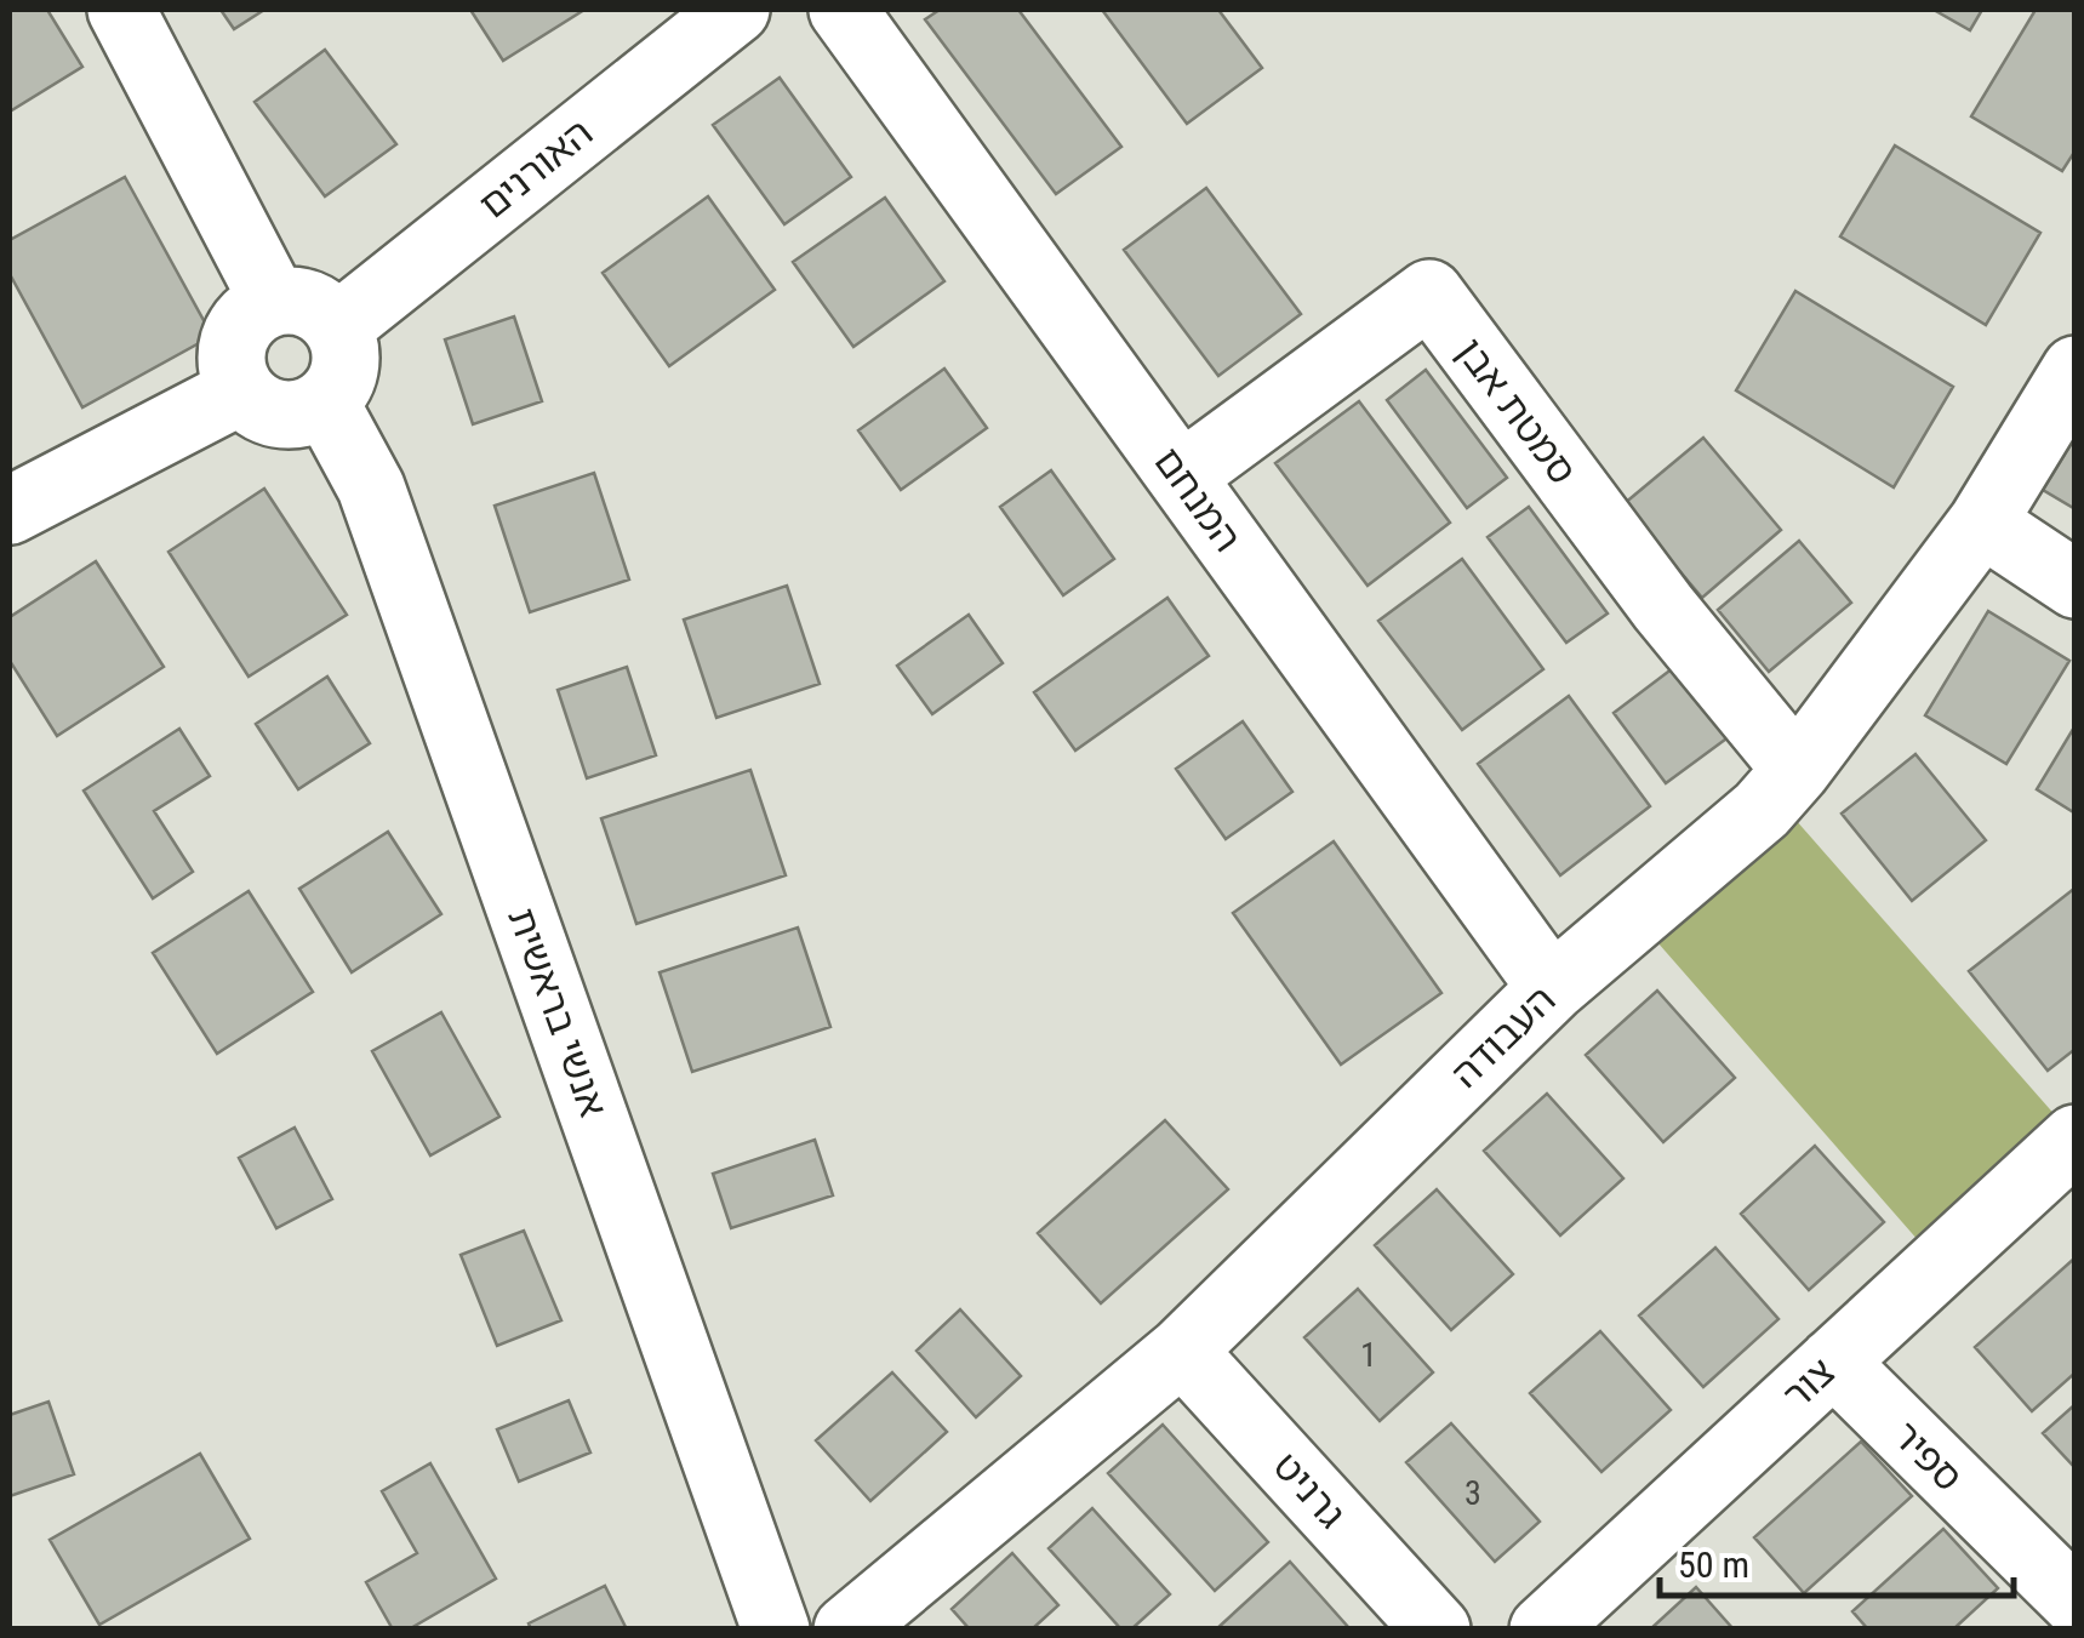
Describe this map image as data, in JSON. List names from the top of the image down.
{
  "streets": {
    "street": [
      "האורנים",
      "סמטת אבן",
      "המנחם",
      "אנשי בראשית",
      "העבודה",
      "צור",
      "ספיר",
      "גרניט"
    ]
  },
  "crossings": [
    ["האורנים", "אנשי בראשית"],
    ["סמטת אבן", "המנחם"],
    ["סמטת אבן", "העבודה"],
    ["המנחם", "העבודה"],
    ["העבודה", "גרניט"],
    ["צור", "ספיר"]
  ],
  "house_numbers": ["1", "3"],
  "scale_bar": "50 m"
}
